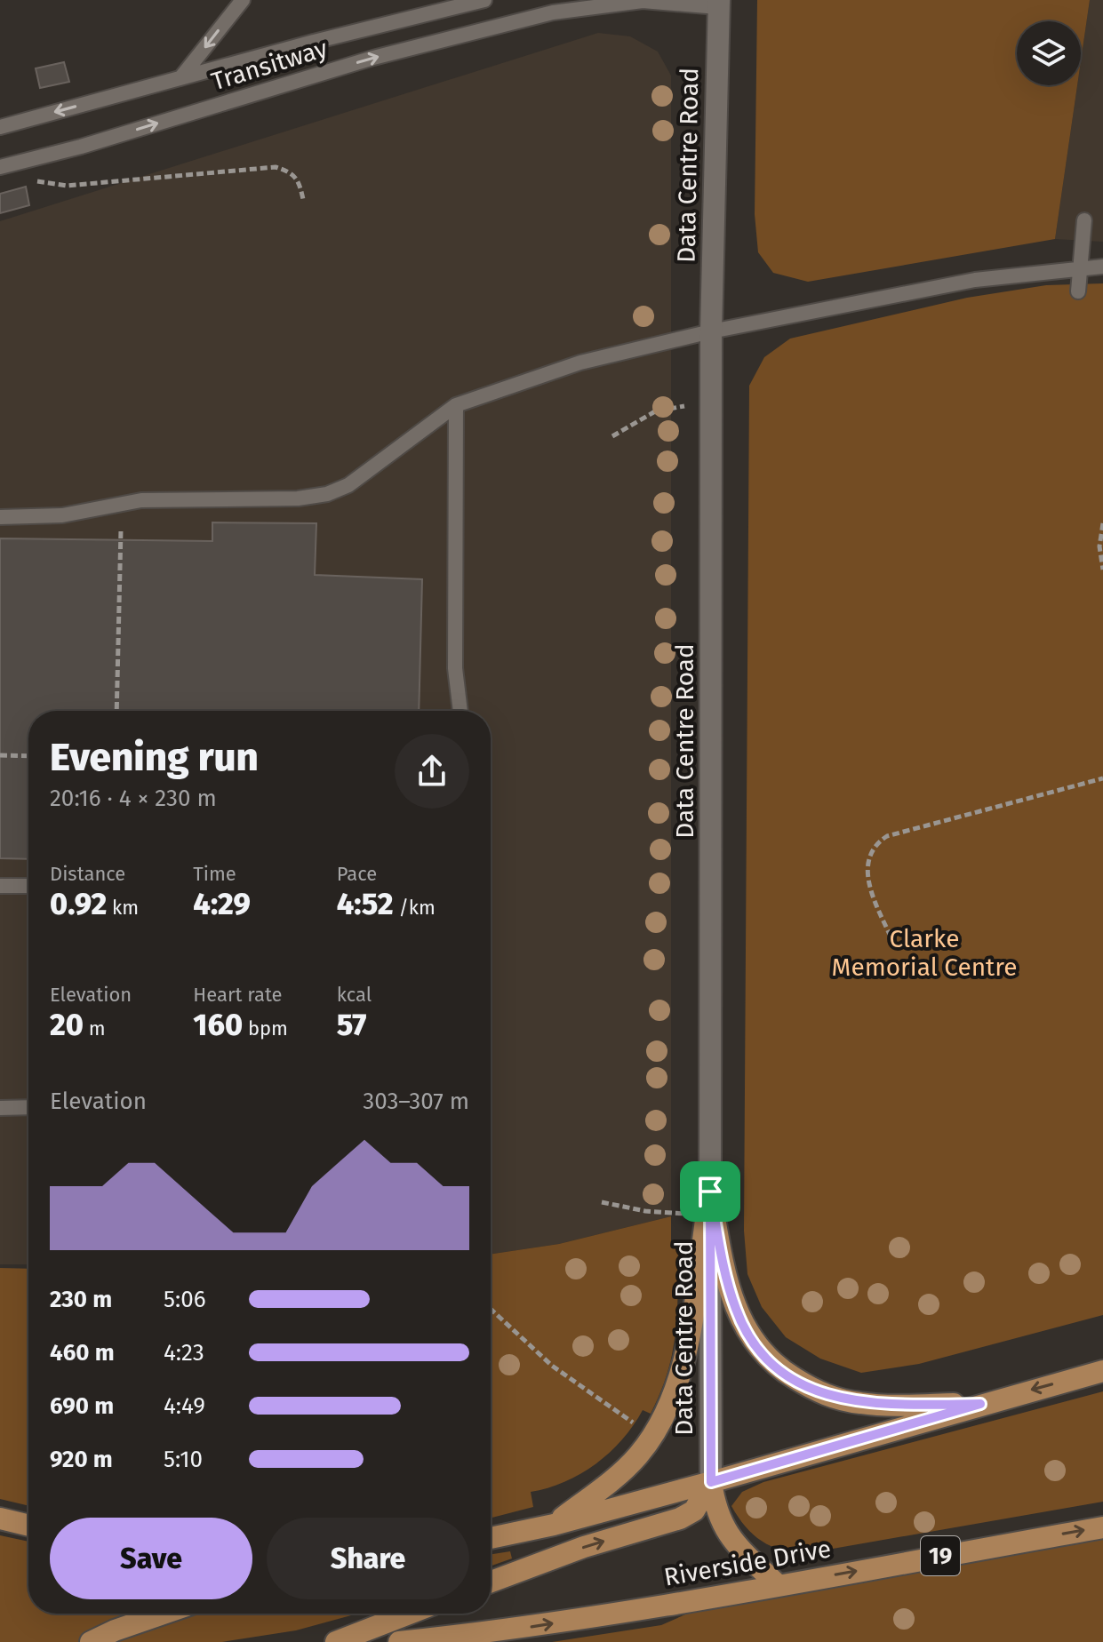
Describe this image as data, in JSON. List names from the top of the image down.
{
  "streets": {
    "main road": ["Data Centre Road", "19", "Riverside Drive"],
    "lane": ["Transitway"]
  },
  "crossings": [
    ["Transitway", "Data Centre Road"]
  ],
  "parks": ["Clarke Memorial Centre"],
  "page": {
    "heading": ["Evening run", "20:16 · 4 × 230 m"],
    "stats": [
      ["Distance", "0.92 km"],
      ["Time", "4:29"],
      ["Pace", "4:52 /km"],
      ["Elevation", "20 m"],
      ["Heart rate", "160 bpm"],
      ["kcal", "57"]
    ],
    "chart": ["Elevation", "303–307 m"],
    "list": [
      {
        "name": "230 m",
        "note": "5:06"
      },
      {
        "name": "460 m",
        "note": "4:23"
      },
      {
        "name": "690 m",
        "note": "4:49"
      },
      {
        "name": "920 m",
        "note": "5:10"
      }
    ],
    "buttons": ["Save", "Share"]
  }
}
